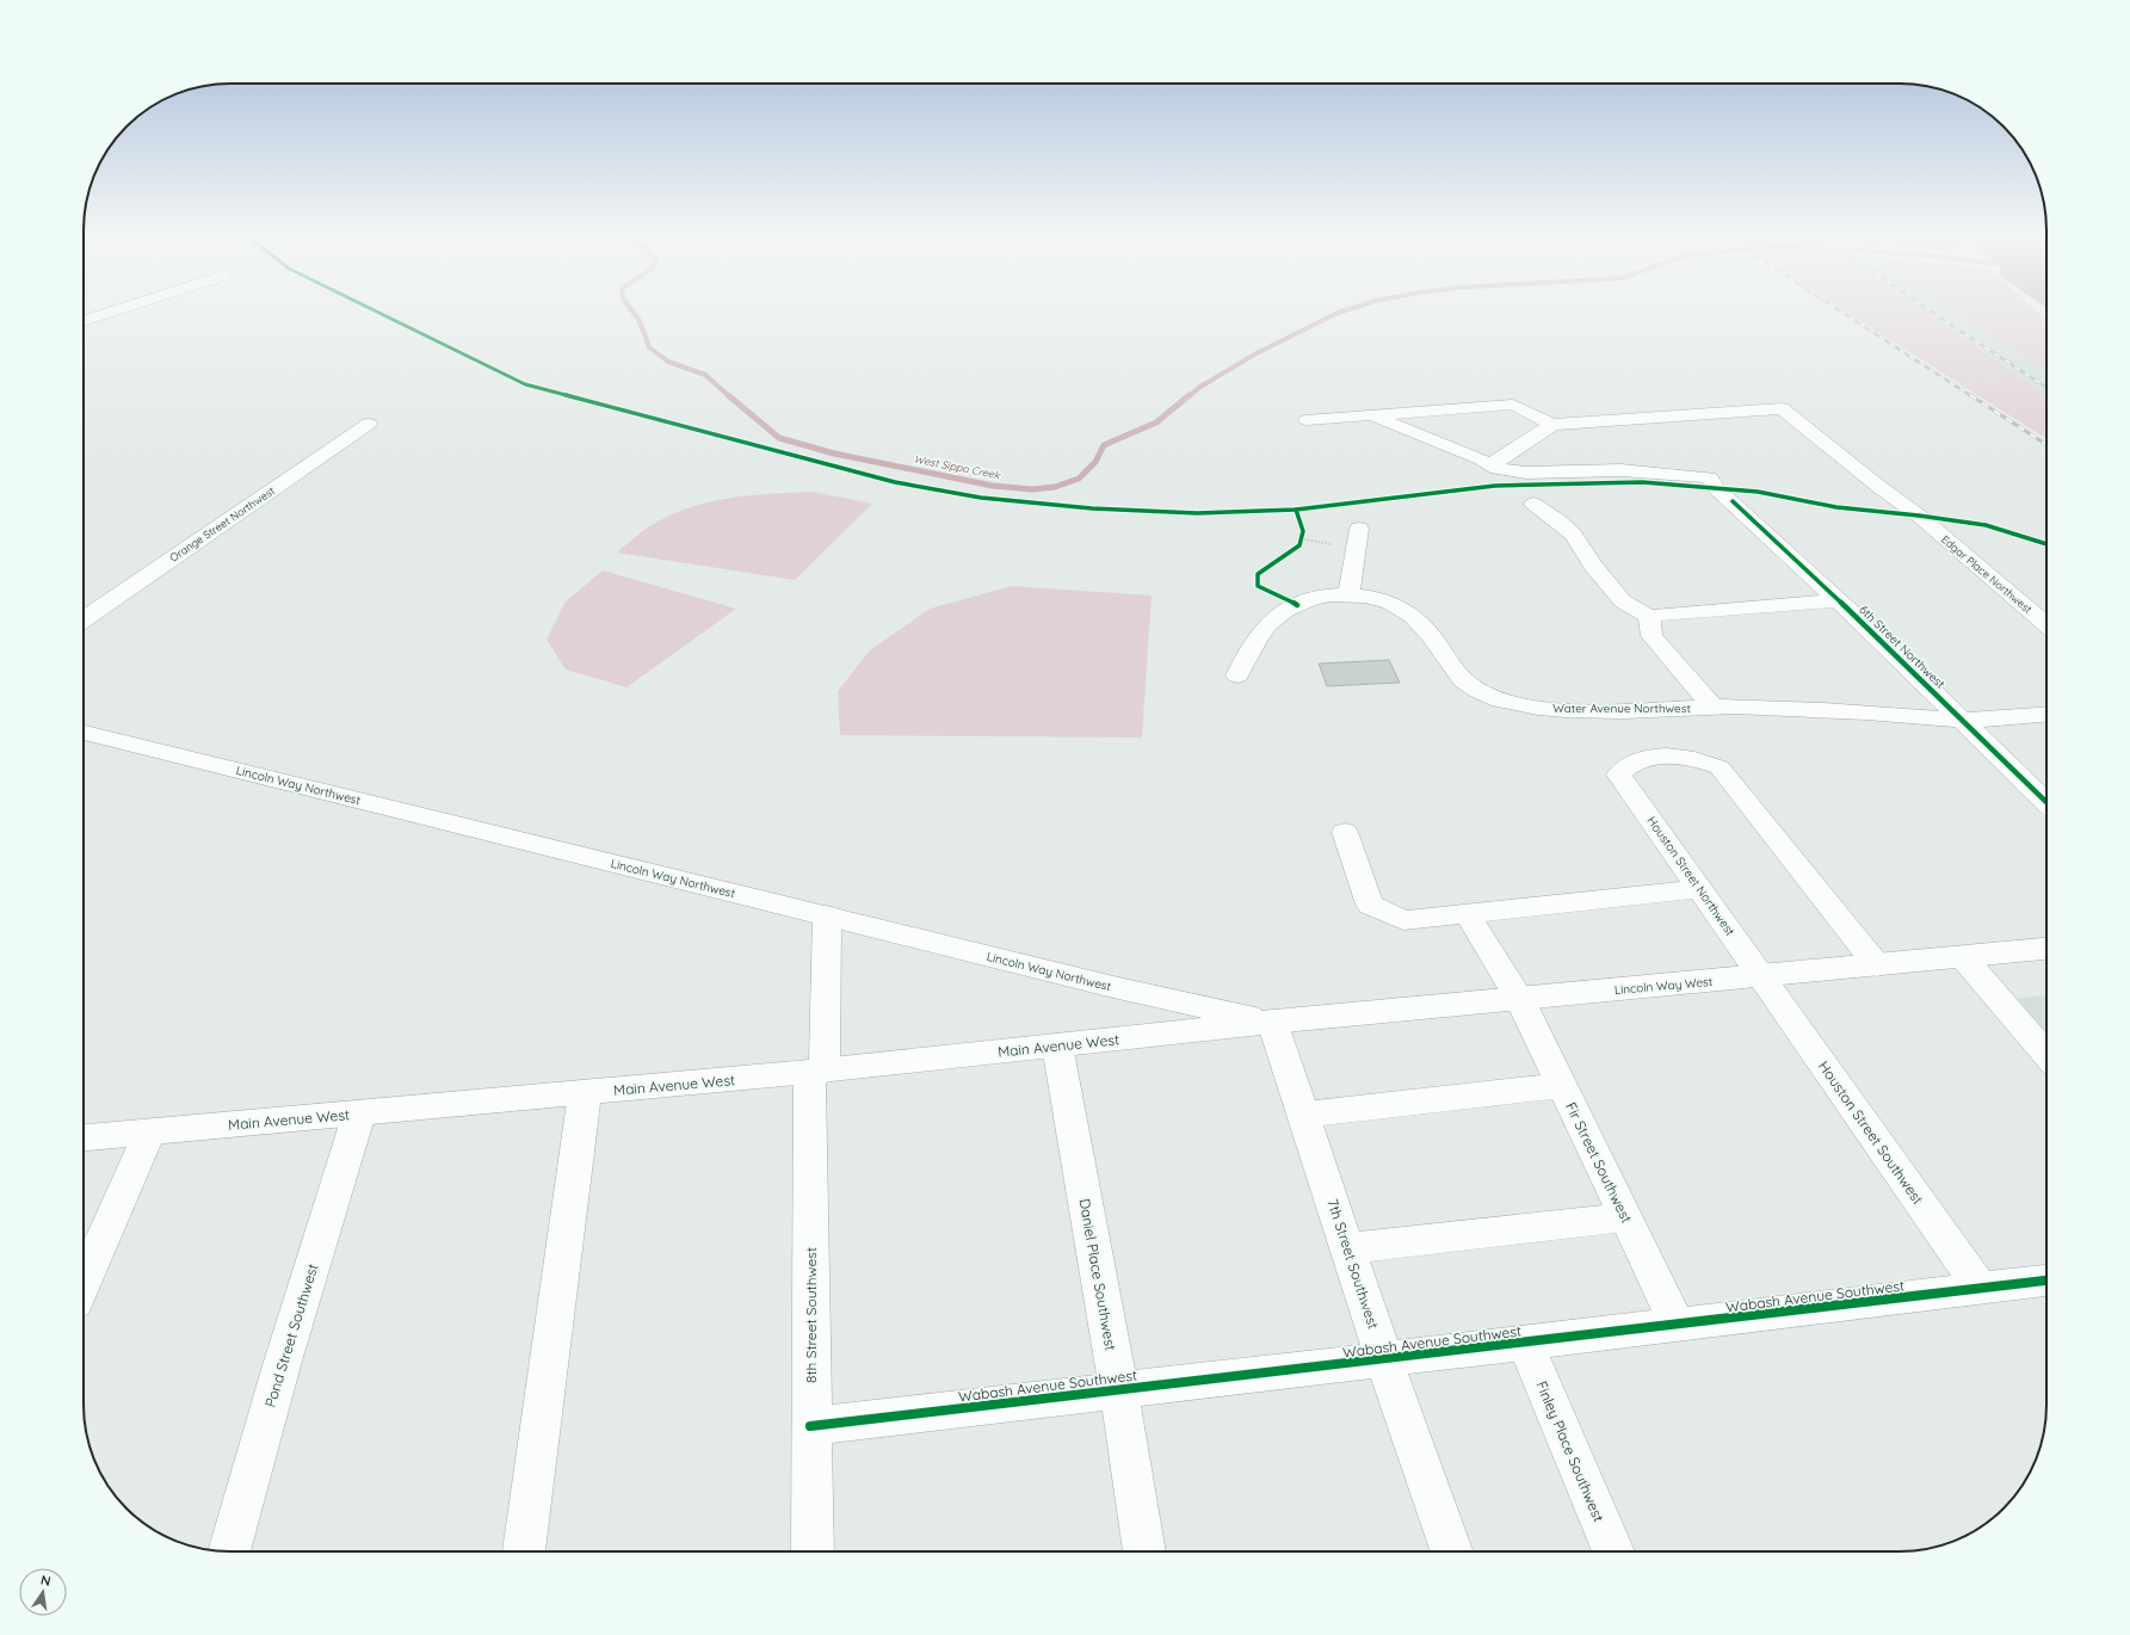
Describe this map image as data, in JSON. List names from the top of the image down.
{
  "streets": {
    "street": [
      "Orange Street Northwest",
      "Edgar Place Northwest",
      "6th Street Northwest",
      "Water Avenue Northwest",
      "Lincoln Way Northwest",
      "Houston Street Northwest",
      "Lincoln Way West",
      "Main Avenue West",
      "Houston Street Southwest",
      "Fir Street Southwest",
      "7th Street Southwest",
      "Daniel Place Southwest",
      "Wabash Avenue Southwest",
      "8th Street Southwest",
      "Pond Street Southwest",
      "Finley Place Southwest"
    ]
  },
  "crossings": [
    ["6th Street Northwest", "Water Avenue Northwest"],
    ["Lincoln Way Northwest", "Lincoln Way West"],
    ["Lincoln Way Northwest", "Main Avenue West"],
    ["Lincoln Way Northwest", "7th Street Southwest"],
    ["Lincoln Way Northwest", "8th Street Southwest"],
    ["Houston Street Northwest", "Lincoln Way West"],
    ["Houston Street Northwest", "Houston Street Southwest"],
    ["Lincoln Way West", "Main Avenue West"],
    ["Lincoln Way West", "Houston Street Southwest"],
    ["Lincoln Way West", "Fir Street Southwest"],
    ["Lincoln Way West", "7th Street Southwest"],
    ["Main Avenue West", "7th Street Southwest"],
    ["Main Avenue West", "Daniel Place Southwest"],
    ["Main Avenue West", "8th Street Southwest"],
    ["Main Avenue West", "Pond Street Southwest"],
    ["Houston Street Southwest", "Wabash Avenue Southwest"],
    ["Fir Street Southwest", "Wabash Avenue Southwest"],
    ["7th Street Southwest", "Wabash Avenue Southwest"],
    ["Daniel Place Southwest", "Wabash Avenue Southwest"],
    ["Wabash Avenue Southwest", "8th Street Southwest"],
    ["Wabash Avenue Southwest", "Finley Place Southwest"]
  ],
  "water": ["West Sippo Creek"],
  "north": "top"
}
